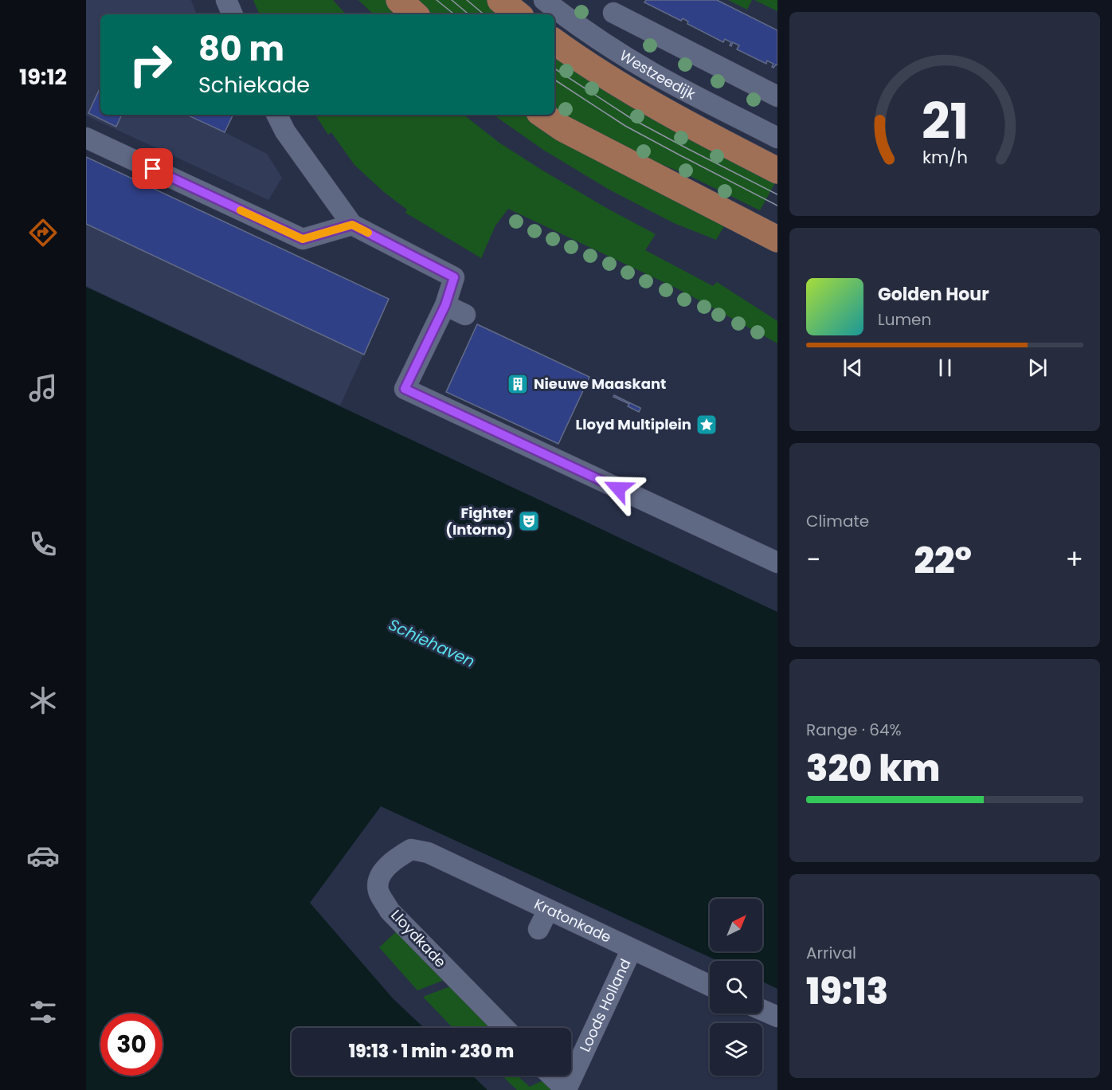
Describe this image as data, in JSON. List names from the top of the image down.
{
  "streets": {
    "main road": ["Westzeedijk"],
    "street": ["Kratonkade", "Lloydkade", "Loods Holland"]
  },
  "crossings": [
    ["Kratonkade", "Lloydkade"],
    ["Kratonkade", "Loods Holland"]
  ],
  "water": ["Schiehaven"],
  "places": {
    "building": ["Nieuwe Maaskant"],
    "place": ["Lloyd Multiplein"],
    "theatre": ["Fighter (Intorno)"]
  },
  "north": "top right",
  "page": {
    "tabs": "19:12",
    "turn": ["80 m", "Schiekade"],
    "song": ["Golden Hour", "Lumen"],
    "tile": [
      "Climate",
      ["Range · 64%", "320 km"],
      ["Arrival", "19:13"]
    ],
    "heat": ["−", "22°", "+"],
    "limit": "30",
    "trip": "19:13 · 1 min · 230 m",
    "gauge": ["21", "km/h"]
  }
}
